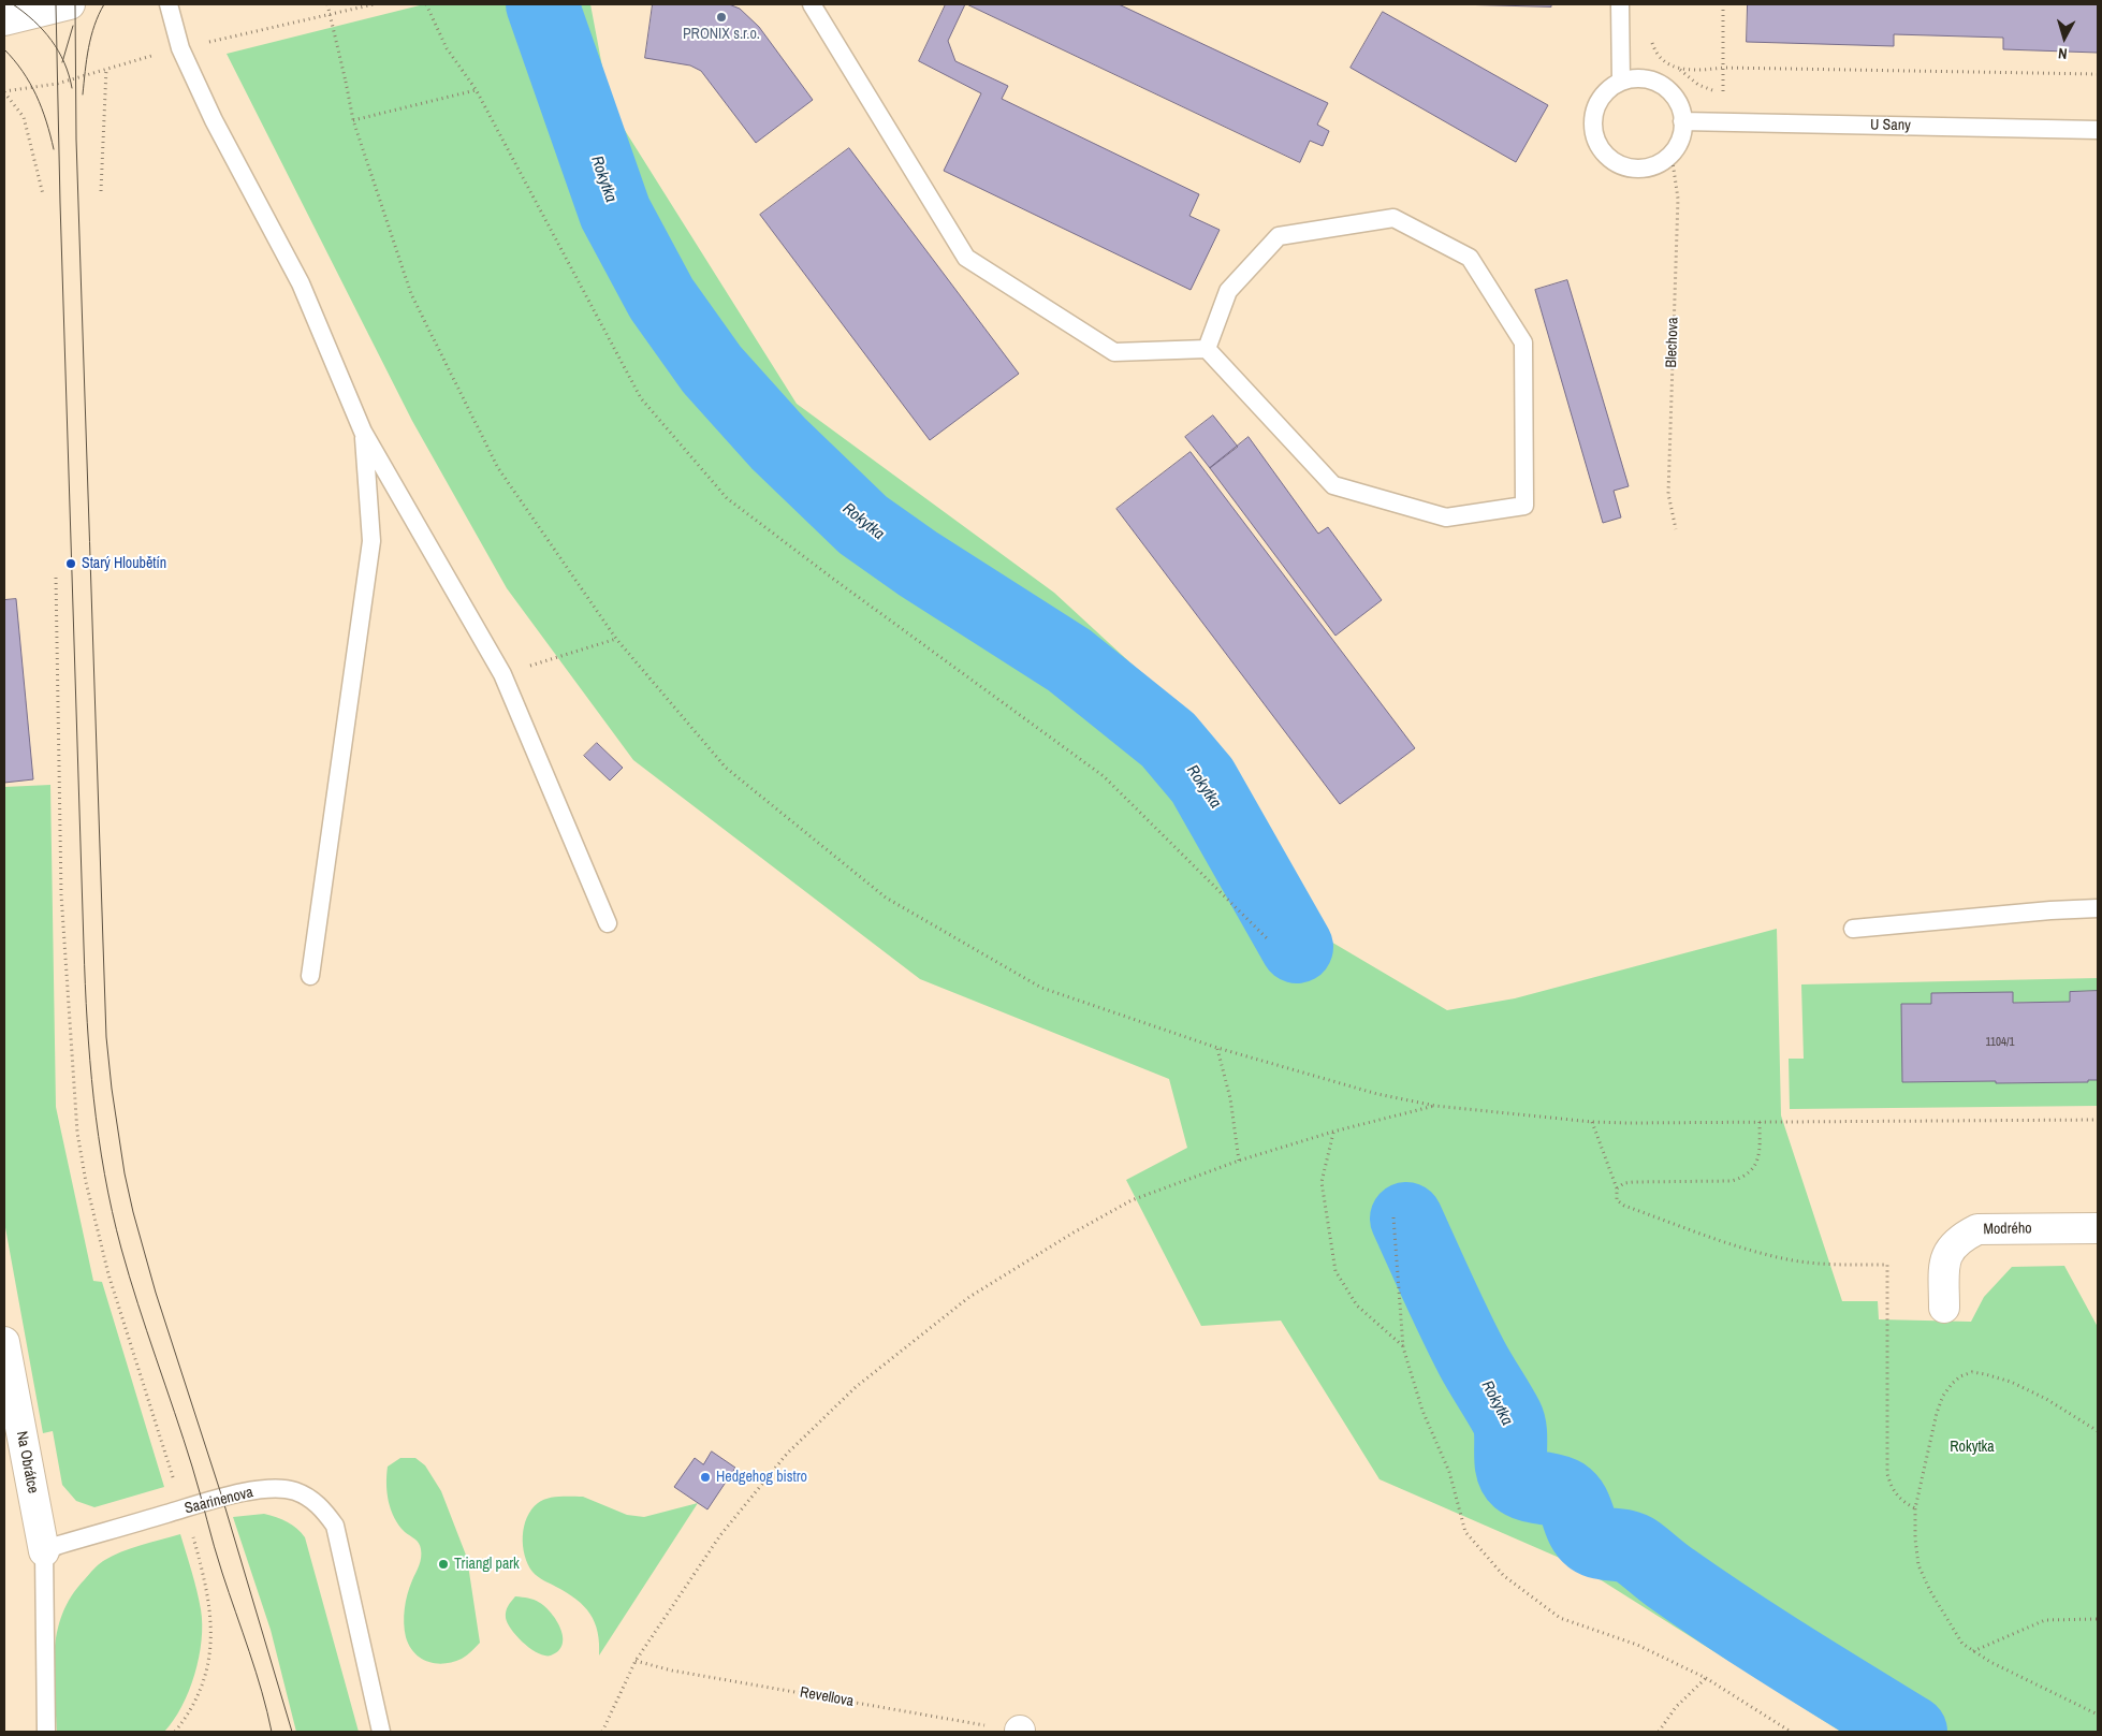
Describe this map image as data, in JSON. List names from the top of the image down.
{
  "streets": {
    "street": ["Modrého", "Na Obrátce"],
    "lane": ["U Sany", "Saarinenova"],
    "path": ["Blechova", "Revellova"]
  },
  "crossings": [
    ["U Sany", "Blechova"],
    ["Na Obrátce", "Saarinenova"]
  ],
  "water": ["Rokytka"],
  "parks": ["Rokytka"],
  "places": [
    "PRONIX s.r.o.",
    "Starý Hloubětín",
    "Hedgehog bistro",
    "Triangl park"
  ],
  "house_numbers": ["1104/1"],
  "north": "bottom"
}
